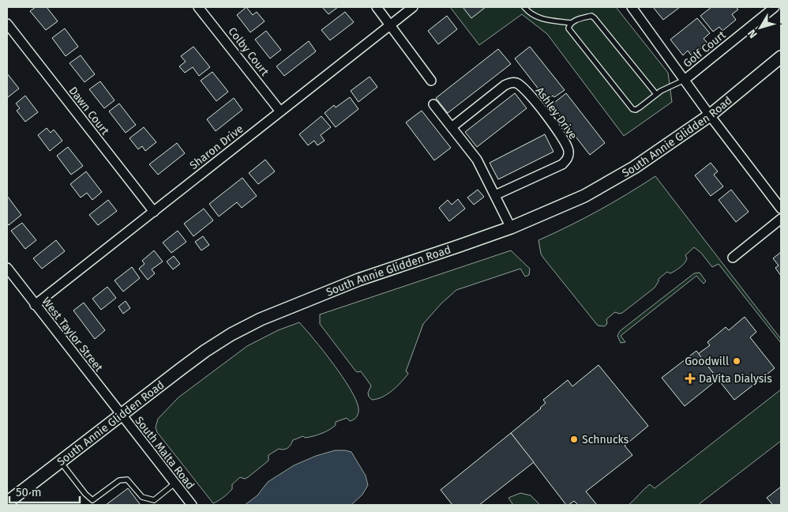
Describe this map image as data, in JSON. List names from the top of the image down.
{
  "streets": {
    "main road": ["South Annie Glidden Road"],
    "street": [
      "Golf Court",
      "Colby Court",
      "Dawn Court",
      "Ashley Drive",
      "Sharon Drive",
      "West Taylor Street",
      "South Malta Road"
    ]
  },
  "crossings": [
    ["Golf Court", "South Annie Glidden Road"],
    ["Colby Court", "Sharon Drive"],
    ["Dawn Court", "Sharon Drive"],
    ["South Annie Glidden Road", "West Taylor Street"],
    ["South Annie Glidden Road", "South Malta Road"],
    ["Sharon Drive", "West Taylor Street"],
    ["West Taylor Street", "South Malta Road"]
  ],
  "places": {
    "other": ["Goodwill", "Schnucks"],
    "health": ["DaVita Dialysis"]
  },
  "scale_bar": "50 m",
  "north": "bottom left"
}
